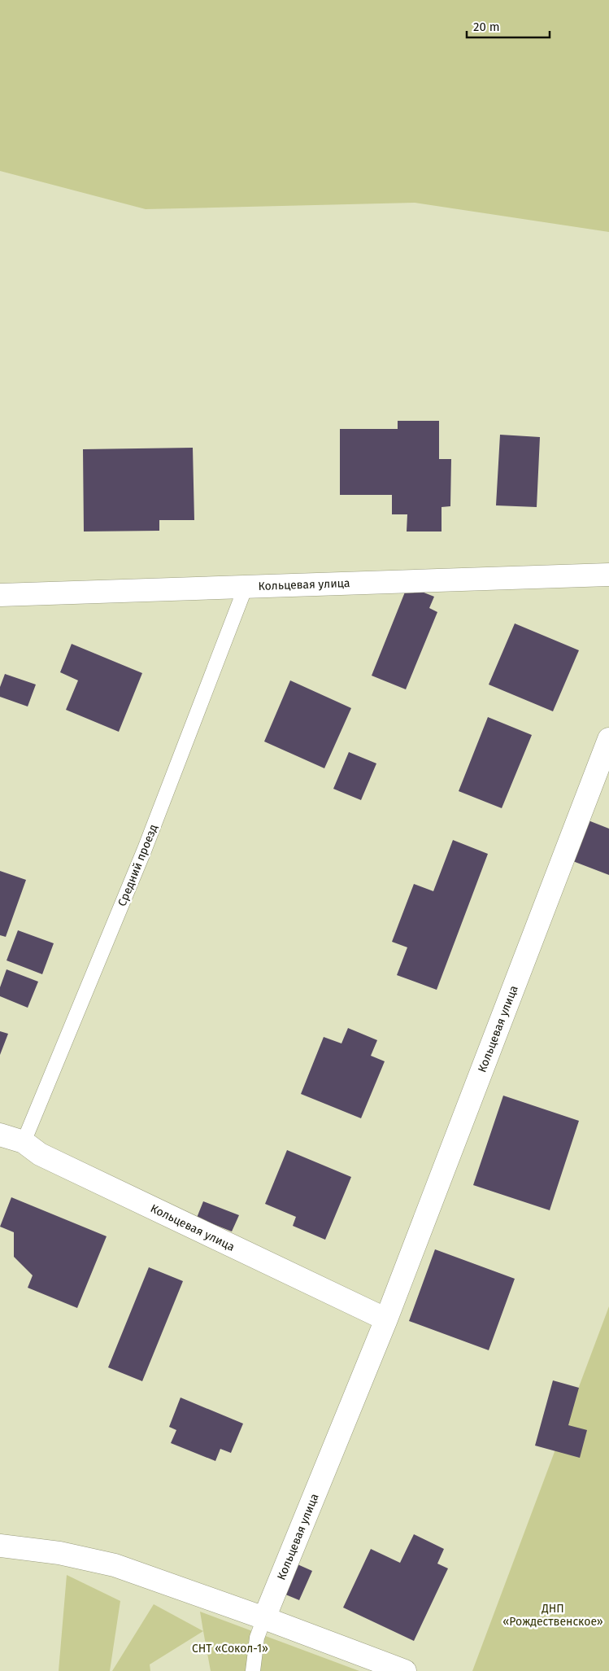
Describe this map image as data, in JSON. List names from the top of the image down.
{
  "streets": {
    "street": ["Кольцевая улица"],
    "lane": ["Средний проезд"]
  },
  "crossings": [
    ["Кольцевая улица", "Средний проезд"]
  ],
  "parks": ["ДНП «Рождественское»", "СНТ «Сокол-1»"],
  "scale_bar": "20 m"
}
